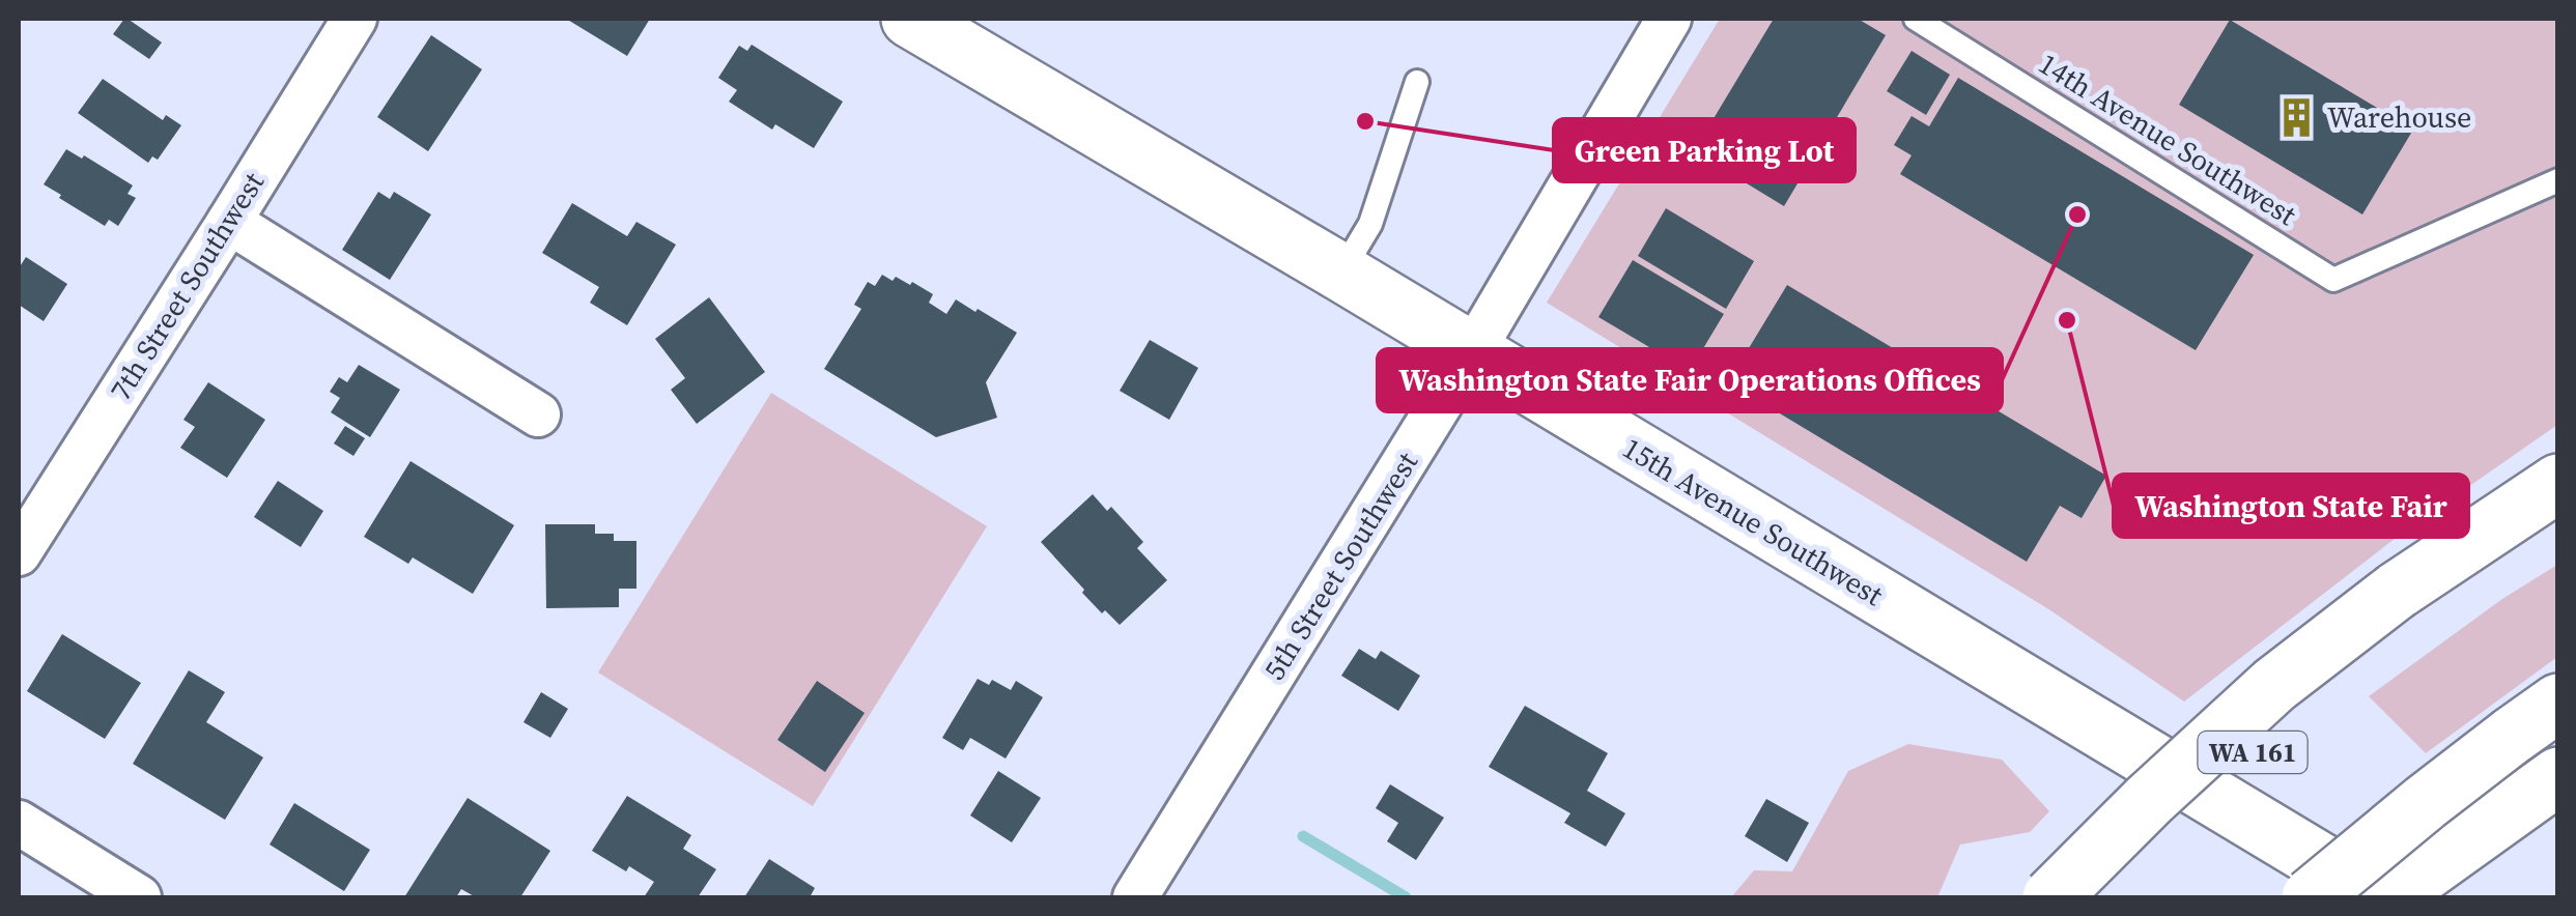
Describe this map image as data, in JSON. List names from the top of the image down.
{
  "streets": {
    "main road": ["15th Avenue Southwest", "WA 161"],
    "street": ["7th Street Southwest", "5th Street Southwest"],
    "lane": ["14th Avenue Southwest"]
  },
  "crossings": [
    ["15th Avenue Southwest", "5th Street Southwest"]
  ],
  "places": {
    "building": ["Warehouse"],
    "other": ["Green Parking Lot", "Washington State Fair Operations Offices", "Washington State Fair"]
  }
}
